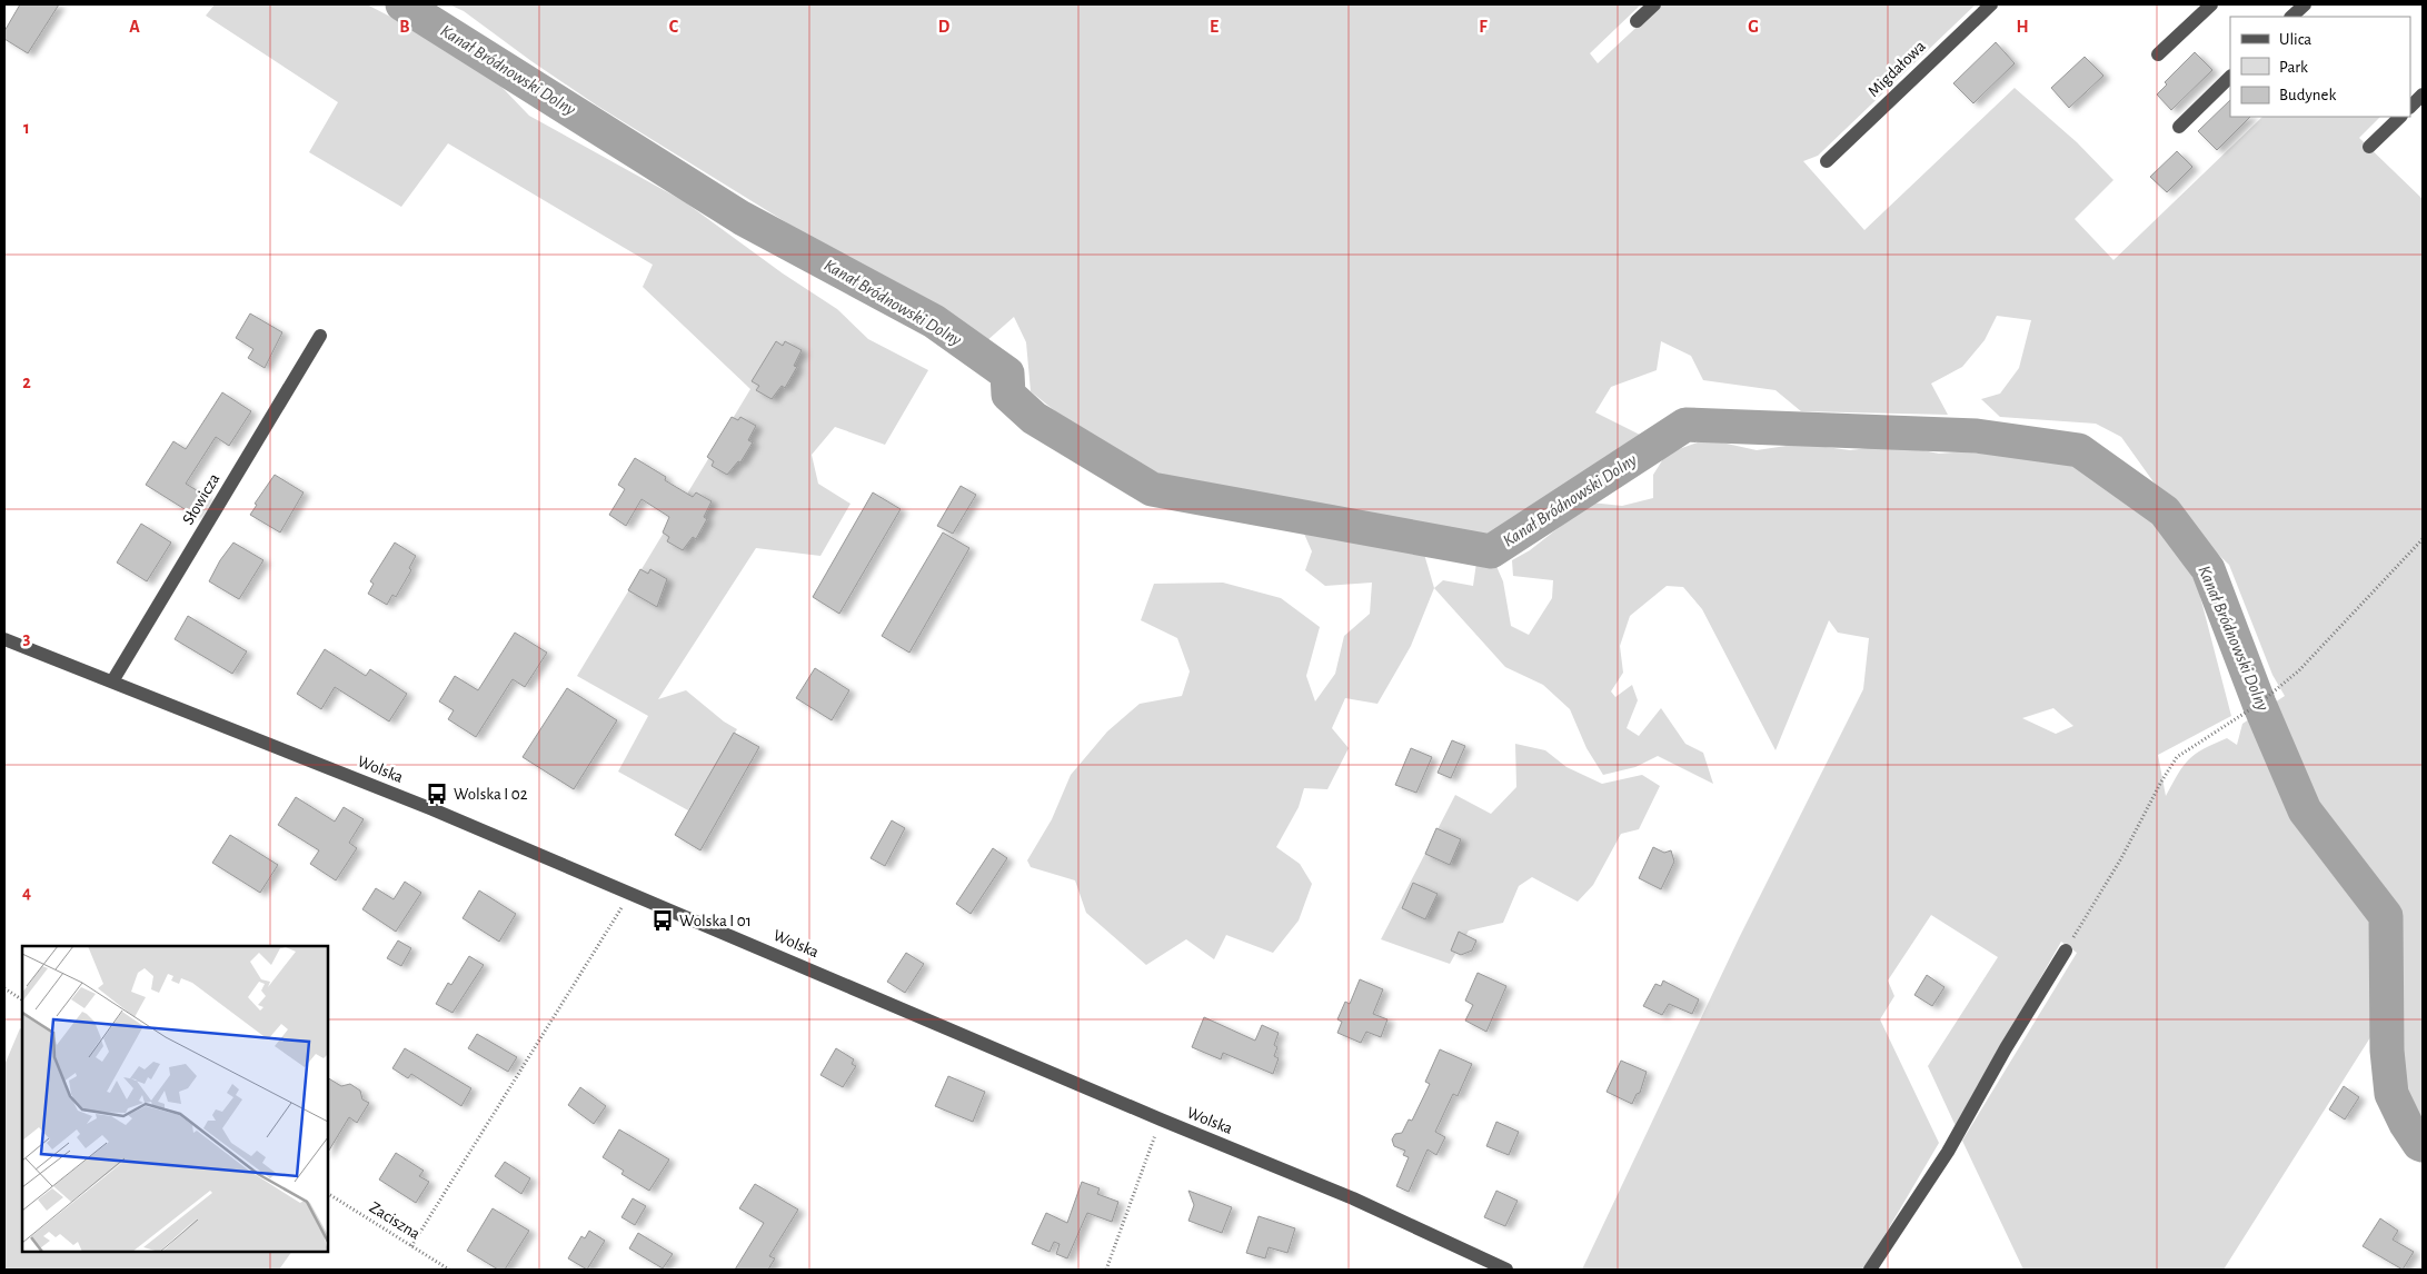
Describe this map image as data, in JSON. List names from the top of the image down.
{
  "streets": {
    "street": ["Migdałowa", "Słowicza", "Wolska"],
    "path": ["Zaciszna"]
  },
  "crossings": [
    ["Słowicza", "Wolska"]
  ],
  "water": ["Kanał Bródnowski Dolny"],
  "places": {
    "bus stop": ["Wolska I 02", "Wolska I 01"]
  },
  "legend": ["Ulica", "Park", "Budynek"],
  "grid": {
    "columns": [
      "A",
      "B",
      "C",
      "D",
      "E",
      "F",
      "G",
      "H"
    ],
    "rows": [
      "1",
      "2",
      "3",
      "4"
    ]
  }
}
